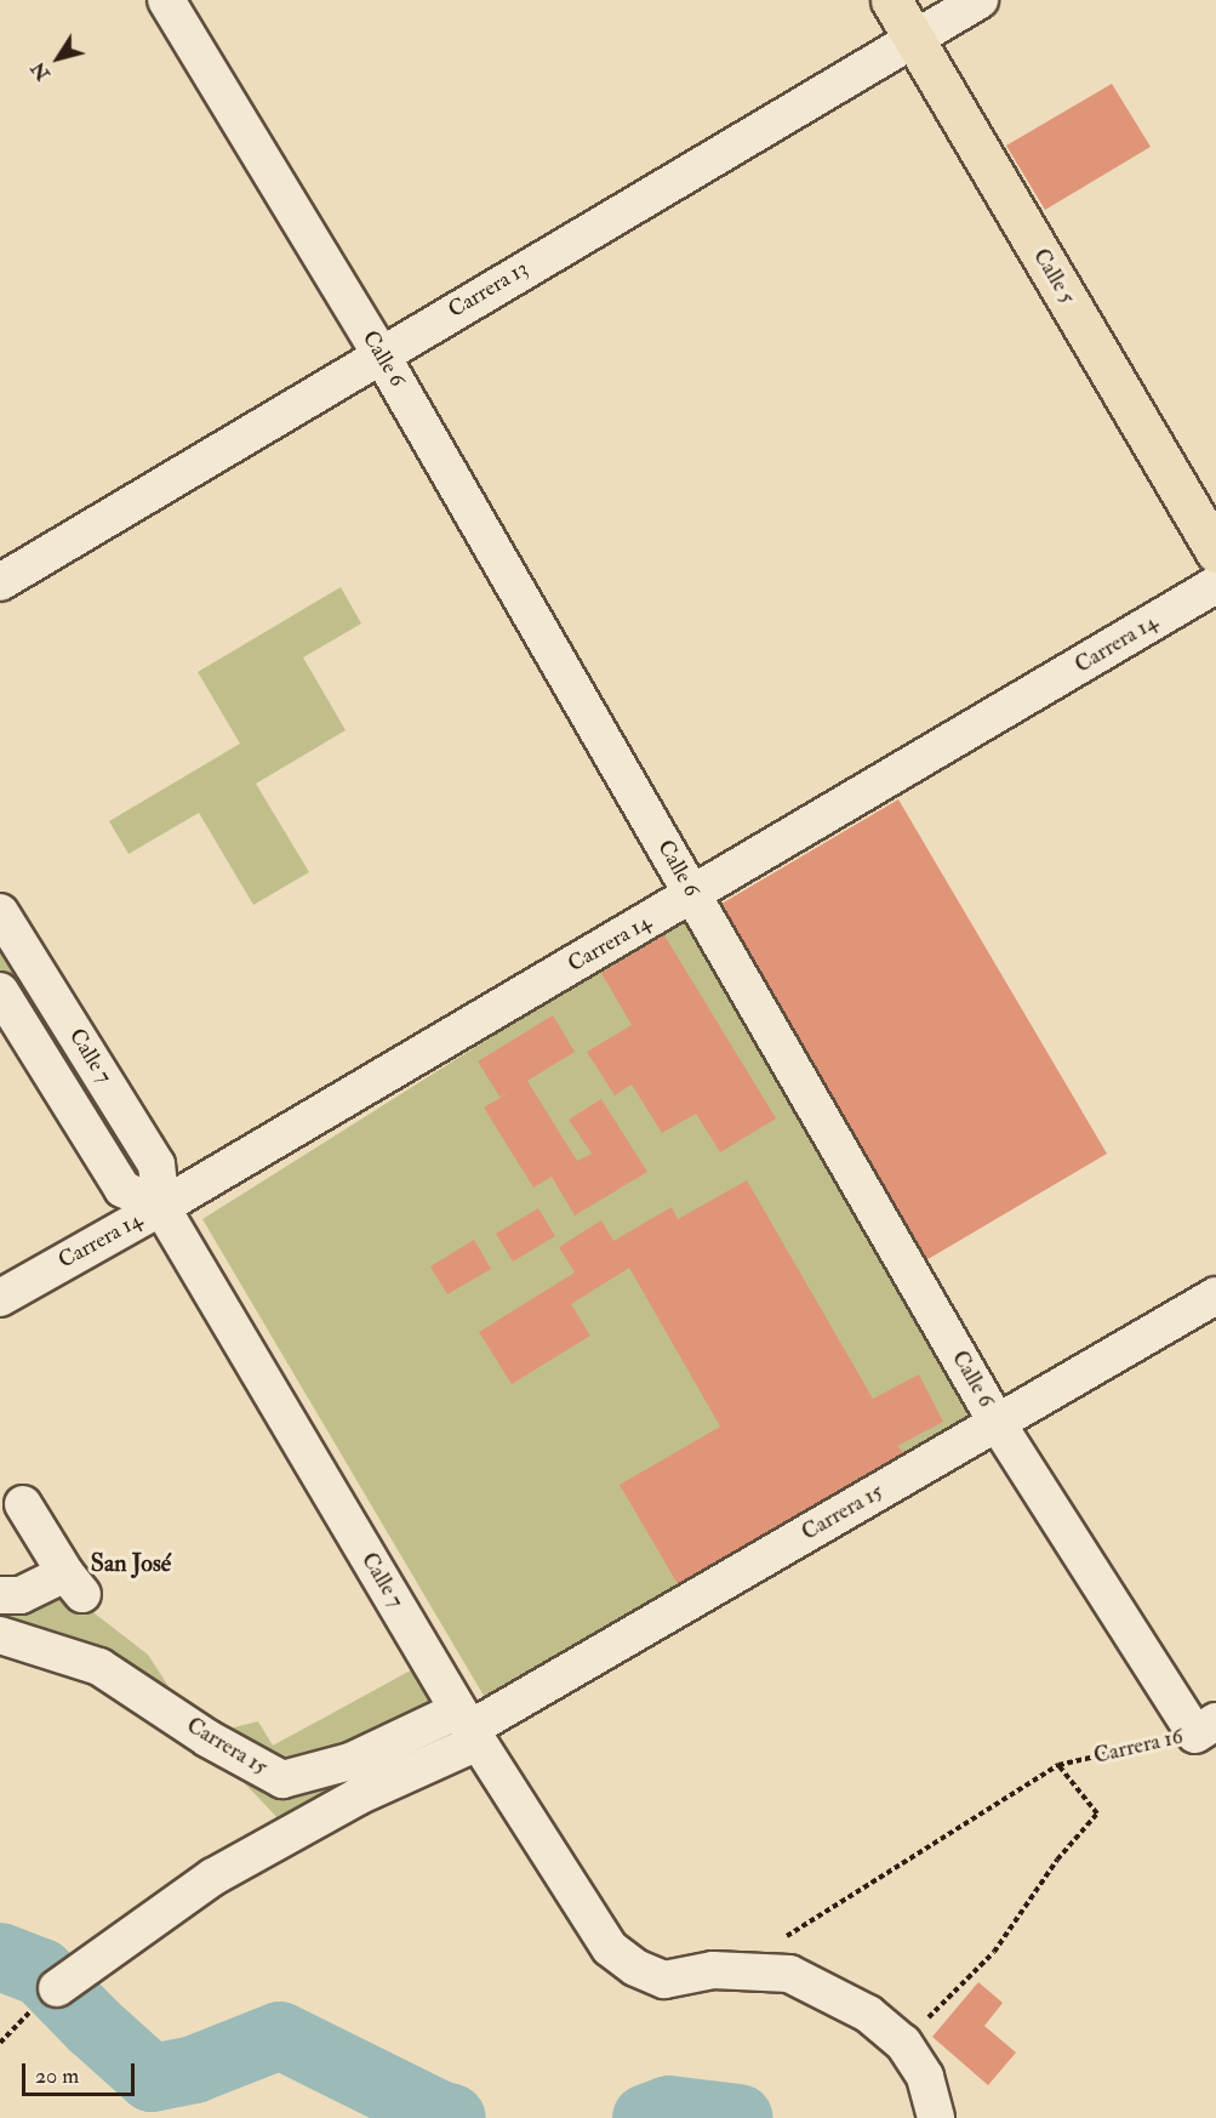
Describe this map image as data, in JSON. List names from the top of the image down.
{
  "streets": {
    "main road": ["Calle 5"],
    "street": [
      "Carrera 13",
      "Calle 6",
      "Carrera 14",
      "Calle 7",
      "Carrera 15"
    ],
    "path": ["Carrera 16"]
  },
  "crossings": [
    ["Calle 5", "Carrera 13"],
    ["Carrera 13", "Calle 6"],
    ["Calle 6", "Carrera 14"],
    ["Calle 6", "Carrera 15"],
    ["Calle 6", "Carrera 16"],
    ["Carrera 14", "Calle 7"],
    ["Calle 7", "Carrera 15"]
  ],
  "districts": ["San José"],
  "scale_bar": "20 m",
  "north": "bottom left"
}
